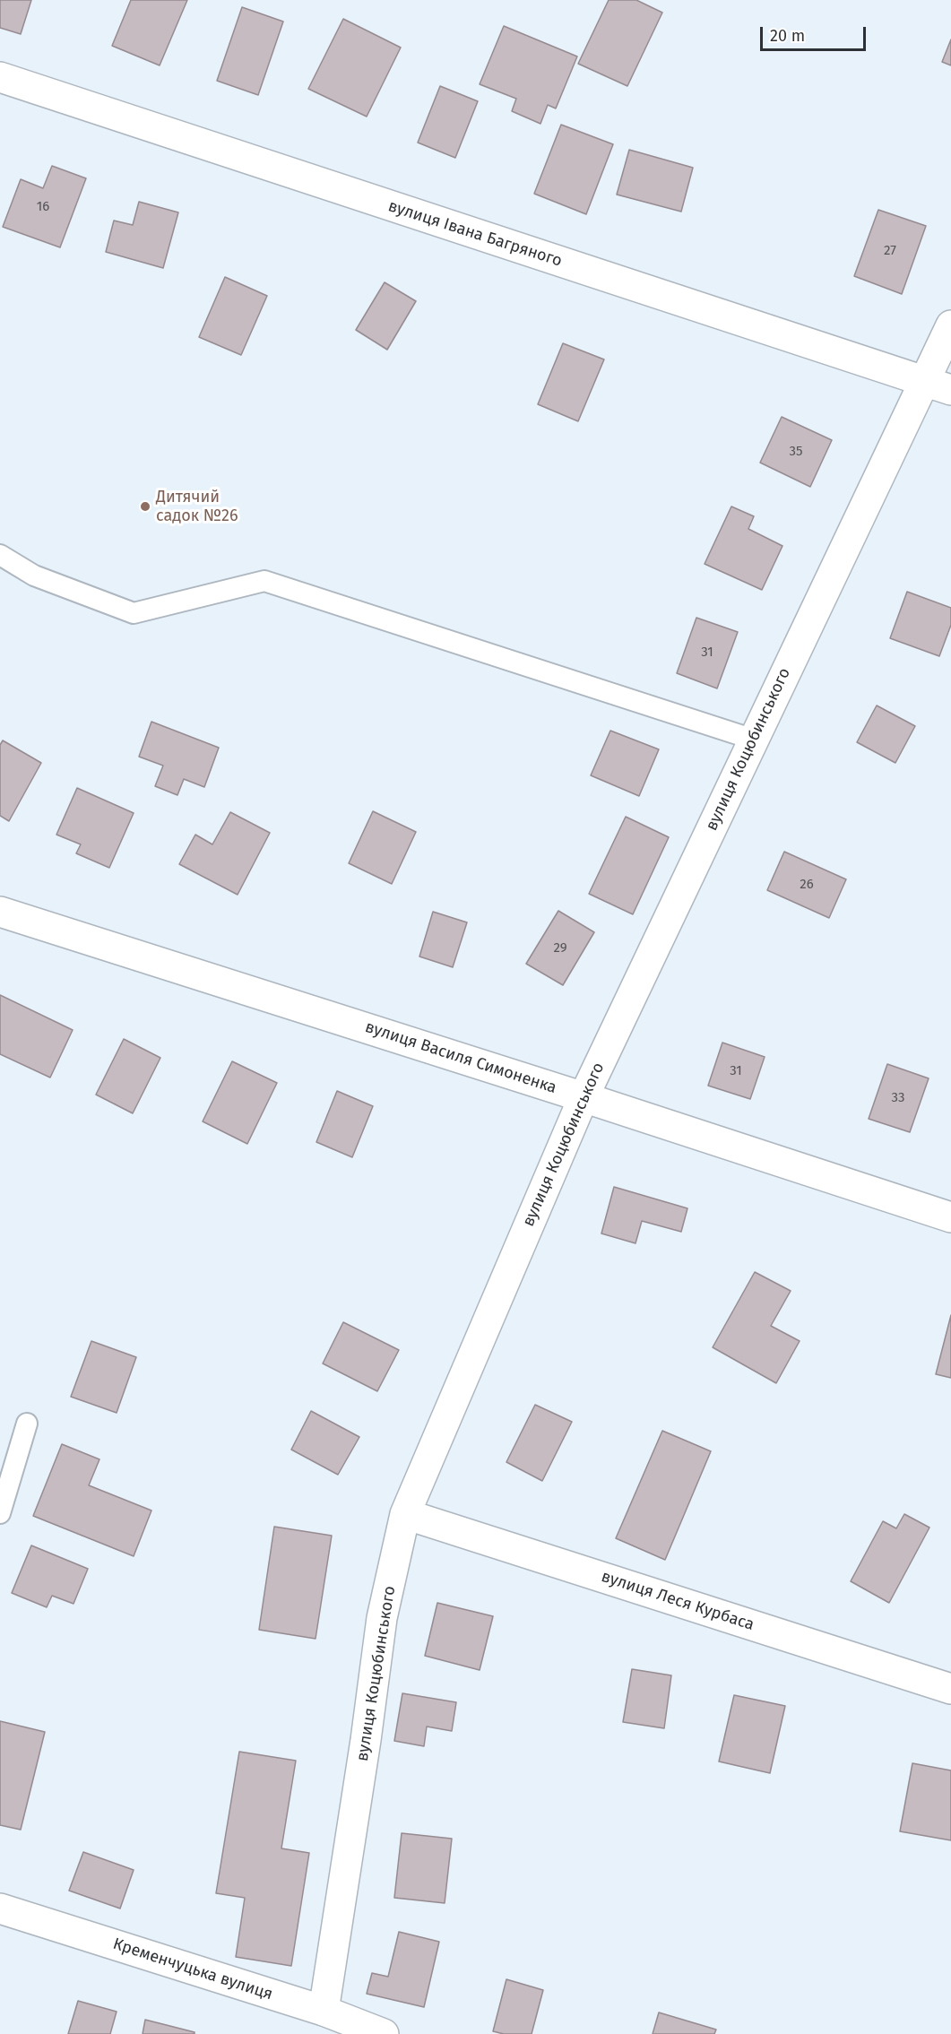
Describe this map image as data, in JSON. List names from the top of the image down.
{
  "streets": {
    "street": [
      "вулиця Івана Багряного",
      "вулиця Коцюбинського",
      "вулиця Василя Симоненка",
      "вулиця Леся Курбаса",
      "Кременчуцька вулиця"
    ]
  },
  "crossings": [
    ["вулиця Івана Багряного", "вулиця Коцюбинського"],
    ["вулиця Коцюбинського", "вулиця Василя Симоненка"],
    ["вулиця Коцюбинського", "вулиця Леся Курбаса"],
    ["вулиця Коцюбинського", "Кременчуцька вулиця"]
  ],
  "places": ["Дитячий садок №26"],
  "house_numbers": [
    "16",
    "27",
    "35",
    "31",
    "26",
    "29",
    "31",
    "33"
  ],
  "scale_bar": "20 m"
}
